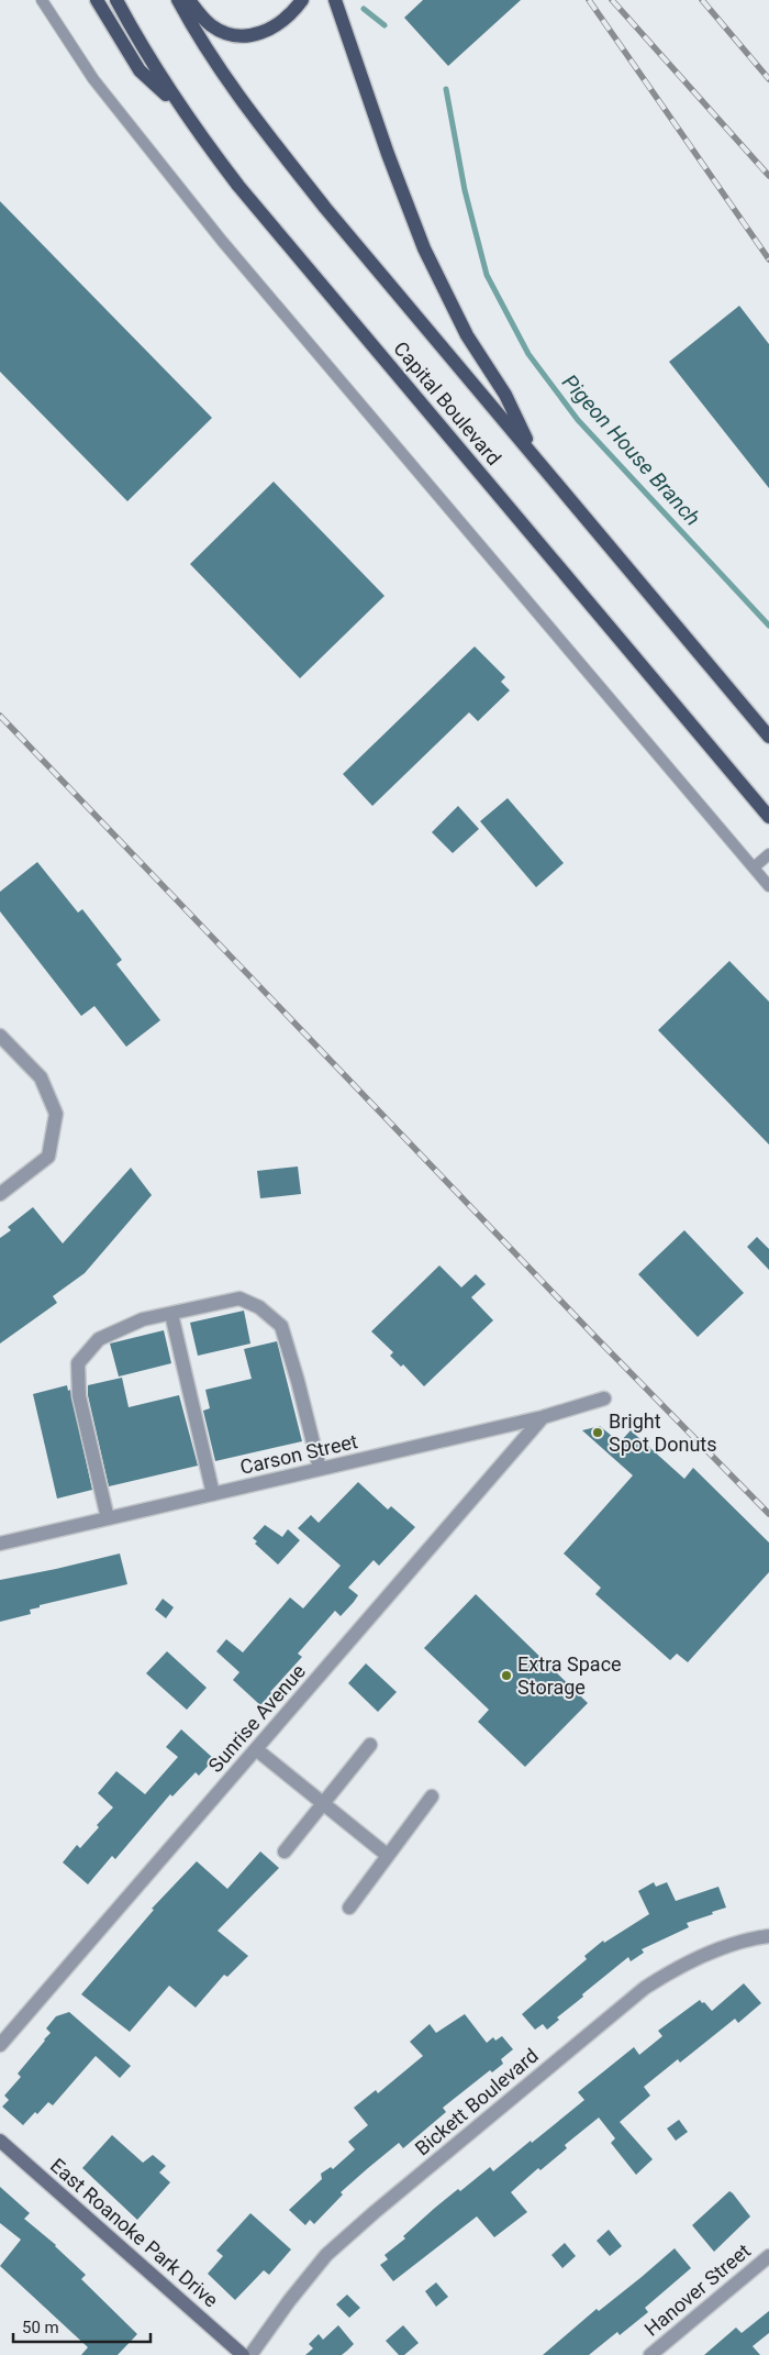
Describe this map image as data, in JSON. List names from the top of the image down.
{
  "streets": {
    "main road": ["Capital Boulevard"],
    "street": [
      "Carson Street",
      "Sunrise Avenue",
      "Bickett Boulevard",
      "East Roanoke Park Drive",
      "Hanover Street"
    ]
  },
  "crossings": [
    ["Carson Street", "Sunrise Avenue"]
  ],
  "water": ["Pigeon House Branch"],
  "places": ["Bright Spot Donuts", "Extra Space Storage"],
  "scale_bar": "50 m"
}
